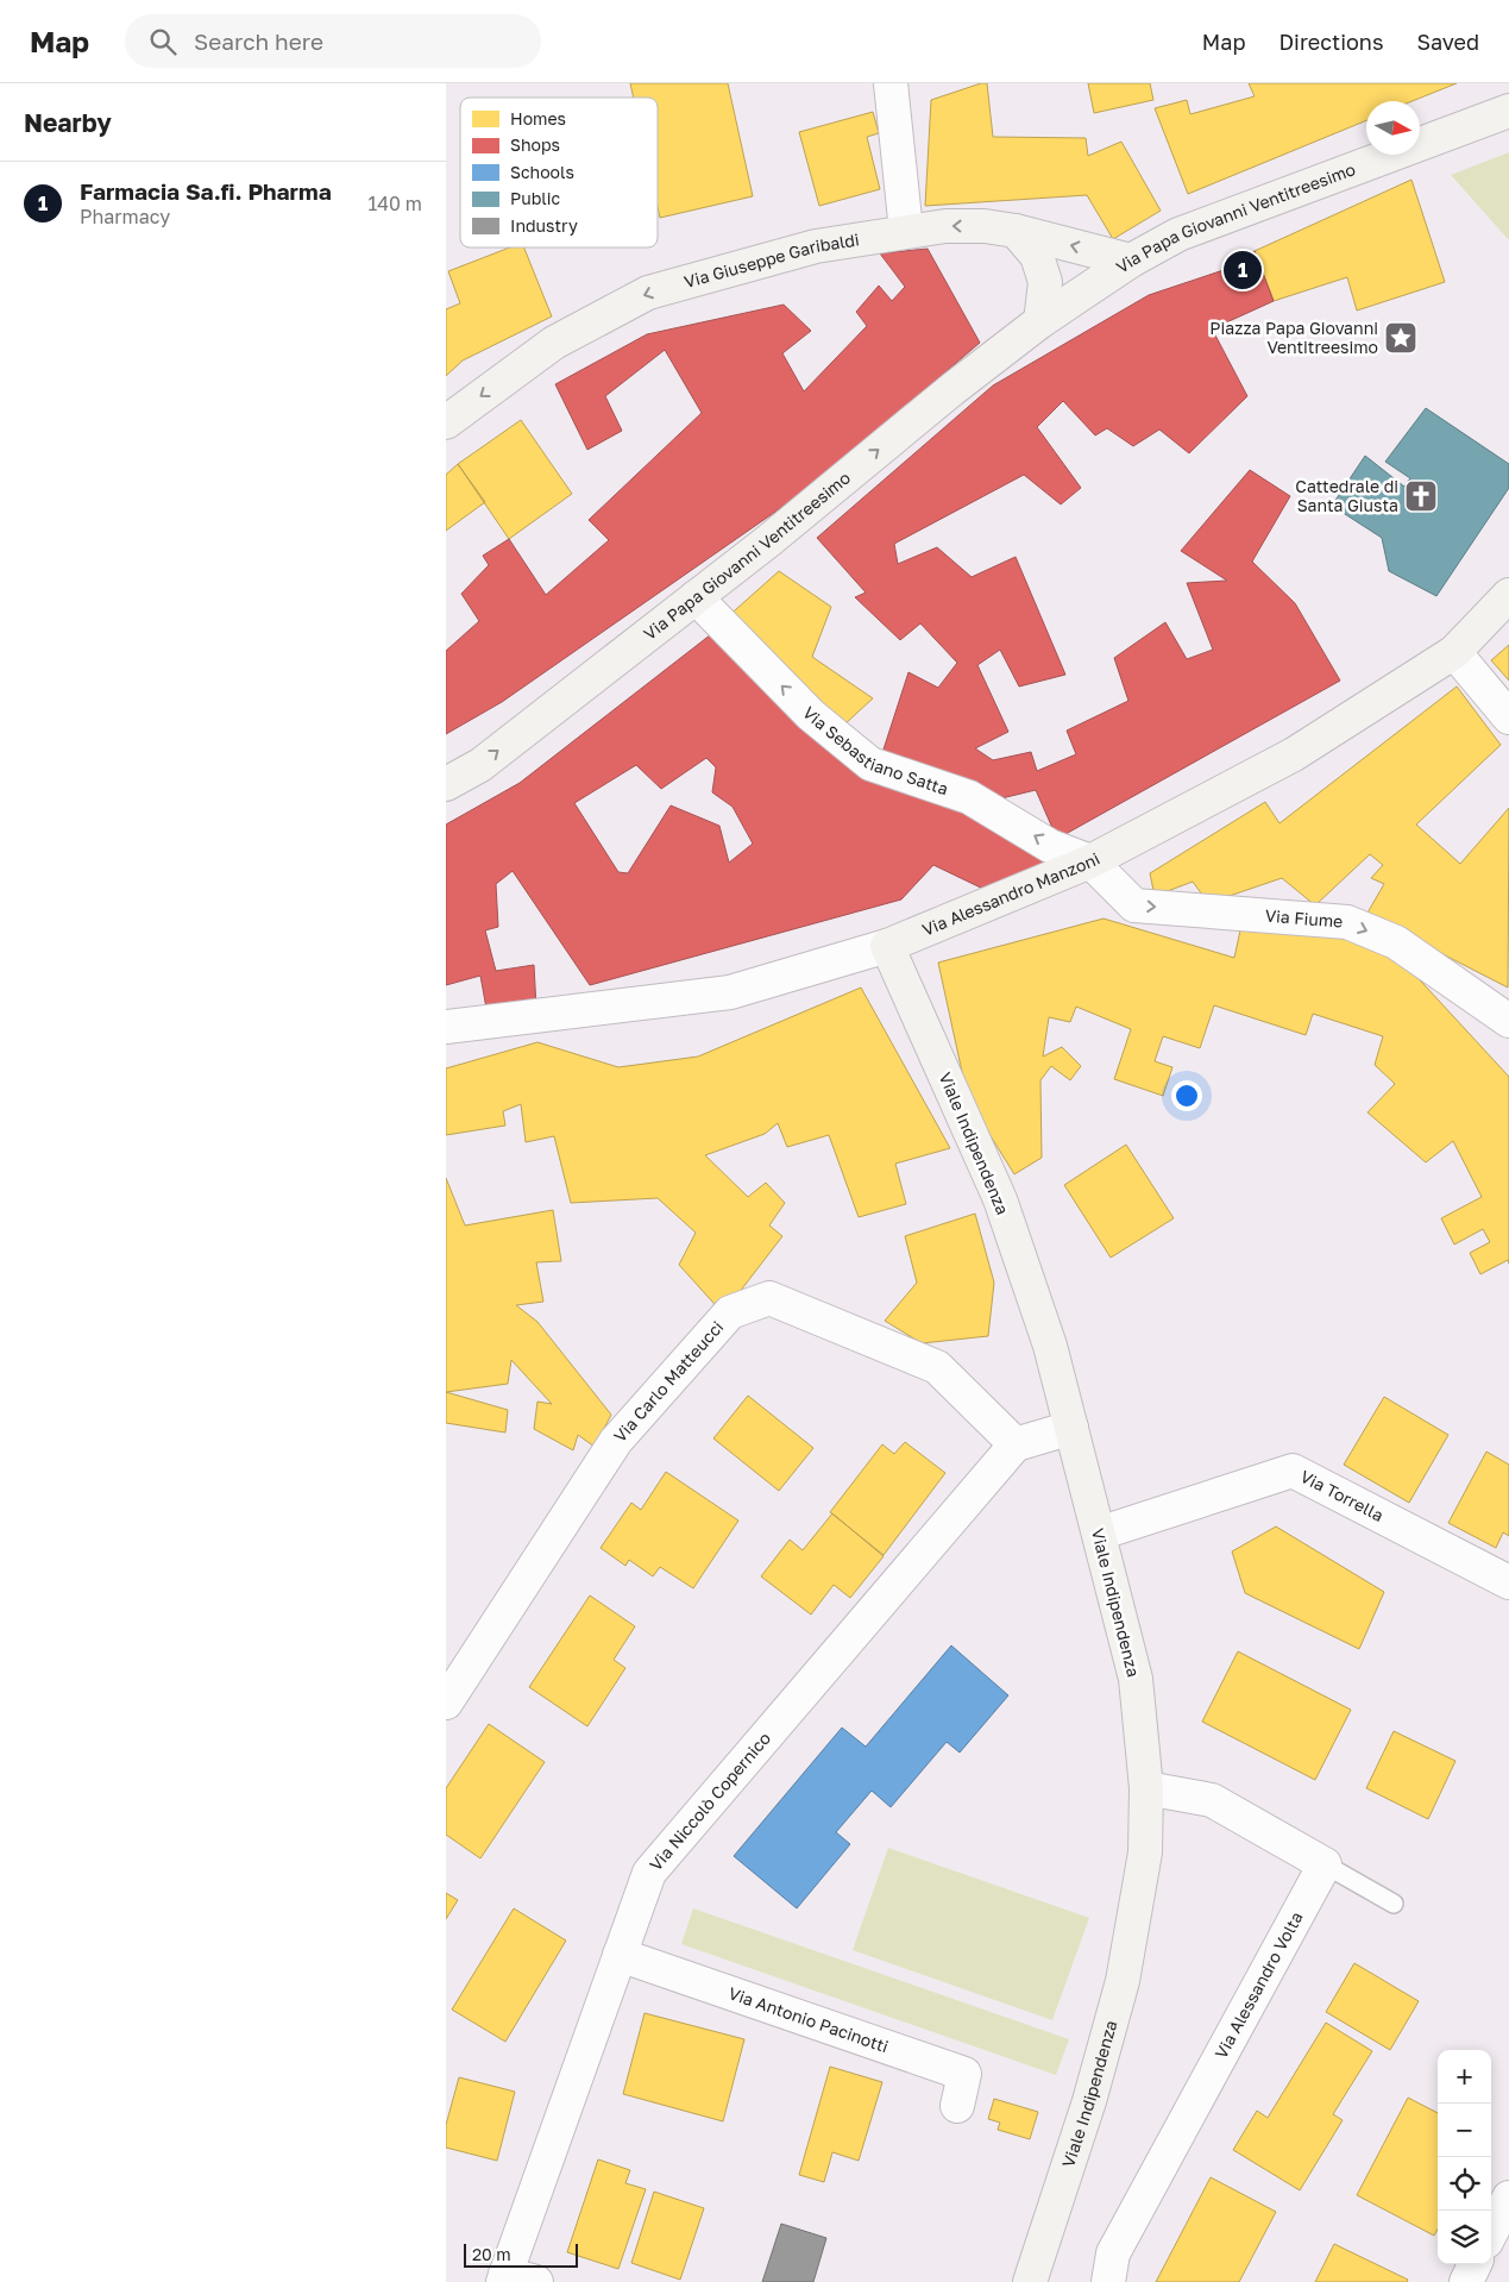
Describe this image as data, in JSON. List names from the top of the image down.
{
  "streets": {
    "main road": [
      "Via Papa Giovanni Ventitreesimo",
      "Via Giuseppe Garibaldi",
      "Via Alessandro Manzoni",
      "Viale Indipendenza"
    ],
    "street": [
      "Via Sebastiano Satta",
      "Via Fiume",
      "Via Carlo Matteucci",
      "Via Torrella",
      "Via Niccolò Copernico",
      "Via Alessandro Volta",
      "Via Antonio Pacinotti"
    ]
  },
  "crossings": [
    ["Via Papa Giovanni Ventitreesimo", "Via Giuseppe Garibaldi"],
    ["Via Papa Giovanni Ventitreesimo", "Via Sebastiano Satta"],
    ["Via Sebastiano Satta", "Via Alessandro Manzoni"],
    ["Via Sebastiano Satta", "Via Fiume"],
    ["Via Alessandro Manzoni", "Via Fiume"],
    ["Via Alessandro Manzoni", "Viale Indipendenza"],
    ["Viale Indipendenza", "Via Torrella"],
    ["Via Carlo Matteucci", "Via Niccolò Copernico"],
    ["Via Niccolò Copernico", "Via Antonio Pacinotti"]
  ],
  "one_way": [
    "Via Papa Giovanni Ventitreesimo",
    "Via Giuseppe Garibaldi",
    "Via Sebastiano Satta",
    "Via Fiume"
  ],
  "places": {
    "place": ["Piazza Papa Giovanni Ventitreesimo"],
    "church": ["Cattedrale di Santa Giusta"]
  },
  "legend": [
    "Homes",
    "Shops",
    "Schools",
    "Public",
    "Industry"
  ],
  "scale_bar": "20 m",
  "north": "right",
  "page": {
    "header": "Map",
    "search": "Search here",
    "nav": ["Map", "Directions", "Saved"],
    "heading": "Nearby",
    "list": [
      {
        "mark": "1",
        "name": "Farmacia Sa.fi. Pharma",
        "note": "Pharmacy",
        "value": "140 m"
      }
    ],
    "pins": "1",
    "map_buttons": ["+", "−"],
    "scale": "20 m"
  }
}
